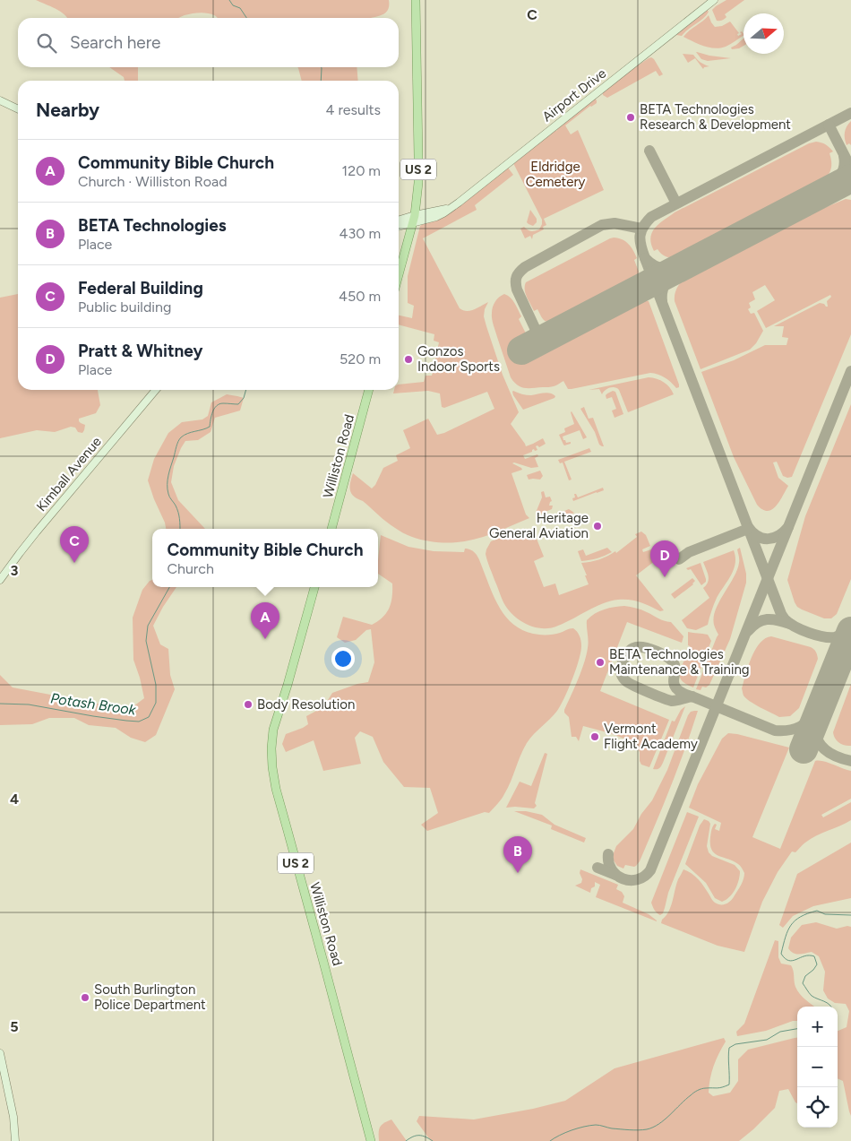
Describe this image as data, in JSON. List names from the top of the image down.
{
  "streets": {
    "main road": [
      "Airport Drive",
      "US 2",
      "Williston Road",
      "Kimball Avenue"
    ]
  },
  "crossings": [
    ["Airport Drive", "US 2"]
  ],
  "water": ["Potash Brook"],
  "parks": ["Eldridge Cemetery"],
  "places": [
    "BETA Technologies Research & Development",
    "Gonzos Indoor Sports",
    "Heritage General Aviation",
    "BETA Technologies Maintenance & Training",
    "Body Resolution",
    "Vermont Flight Academy",
    "South Burlington Police Department"
  ],
  "north": "right",
  "page": {
    "search": "Search here",
    "heading": ["Nearby", "4 results"],
    "list": [
      {
        "mark": "A",
        "name": "Community Bible Church",
        "note": "Church · Williston Road",
        "value": "120 m"
      },
      {
        "mark": "B",
        "name": "BETA Technologies",
        "note": "Place",
        "value": "430 m"
      },
      {
        "mark": "C",
        "name": "Federal Building",
        "note": "Public building",
        "value": "450 m"
      },
      {
        "mark": "D",
        "name": "Pratt & Whitney",
        "note": "Place",
        "value": "520 m"
      }
    ],
    "pins": [
      "C",
      "D",
      "A",
      "B"
    ],
    "popup": ["Community Bible Church", "Church"],
    "map_buttons": ["+", "−"]
  },
  "grid": {
    "columns": ["C"],
    "rows": ["3", "4", "5"]
  }
}
